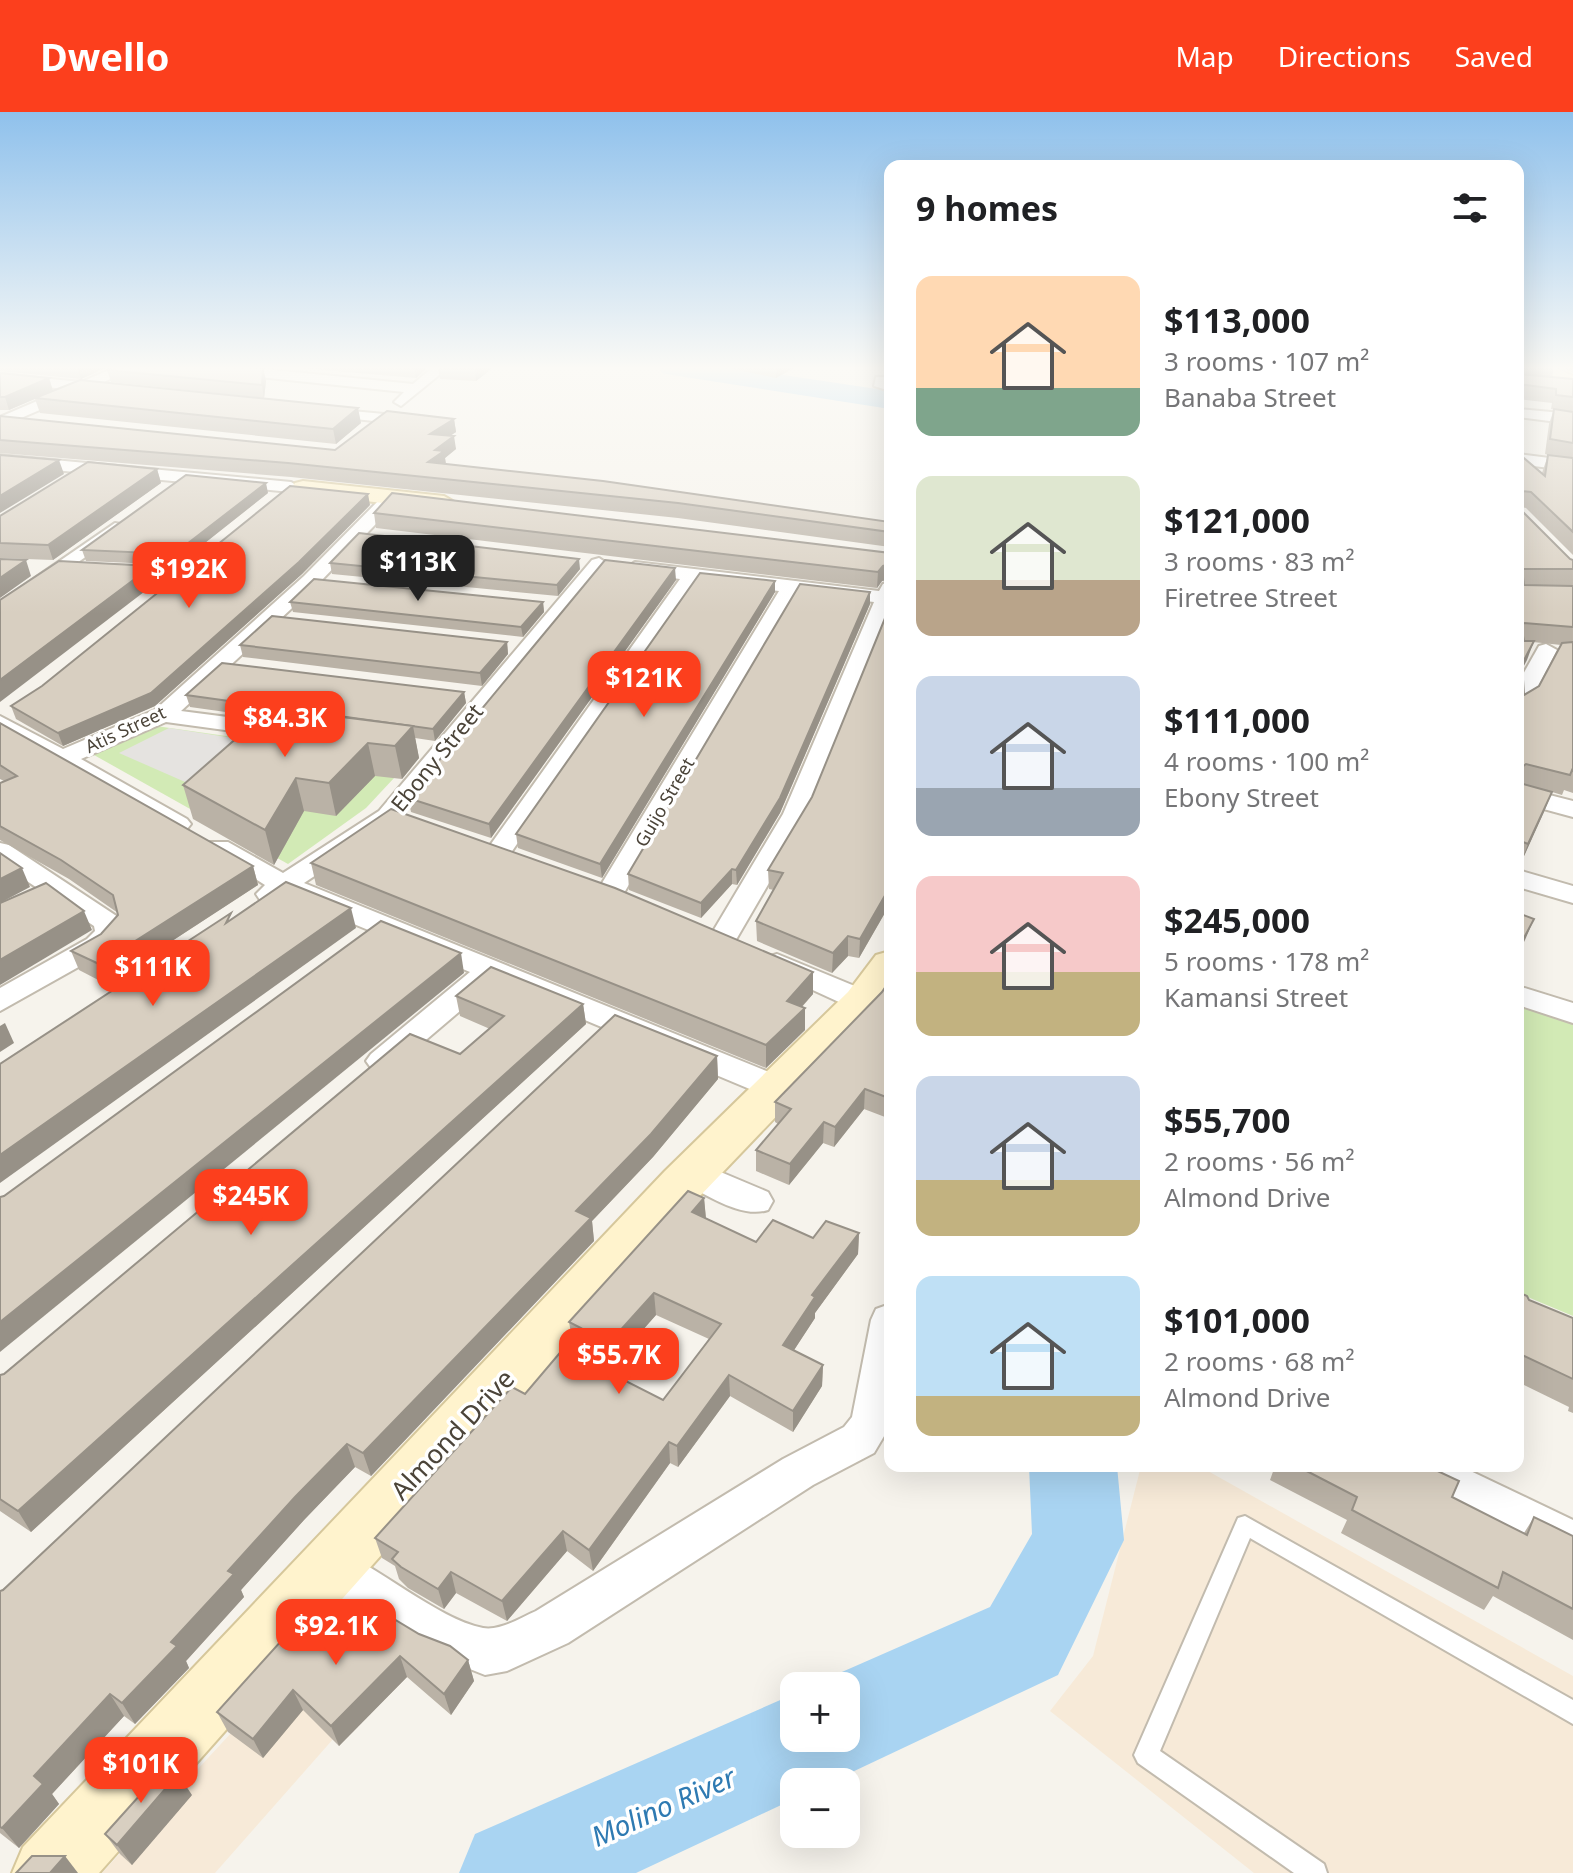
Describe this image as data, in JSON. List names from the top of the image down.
{
  "streets": {
    "street": [
      "Atis Street",
      "Ebony Street",
      "Guijo Street",
      "Almond Drive"
    ]
  },
  "water": ["Molino River"],
  "page": {
    "header": "Dwello",
    "nav": ["Map", "Directions", "Saved"],
    "heading": "9 homes",
    "list": [
      {
        "name": "$113,000",
        "note": "3 rooms · 107 m² · Banaba Street"
      },
      {
        "name": "$121,000",
        "note": "3 rooms · 83 m² · Firetree Street"
      },
      {
        "name": "$111,000",
        "note": "4 rooms · 100 m² · Ebony Street"
      },
      {
        "name": "$245,000",
        "note": "5 rooms · 178 m² · Kamansi Street"
      },
      {
        "name": "$55,700",
        "note": "2 rooms · 56 m² · Almond Drive"
      },
      {
        "name": "$101,000",
        "note": "2 rooms · 68 m² · Almond Drive"
      }
    ],
    "price": [
      "$113K",
      "$192K",
      "$121K",
      "$84.3K",
      "$111K",
      "$245K",
      "$55.7K",
      "$92.1K",
      "$101K"
    ],
    "map_buttons": ["+", "−"]
  }
}
